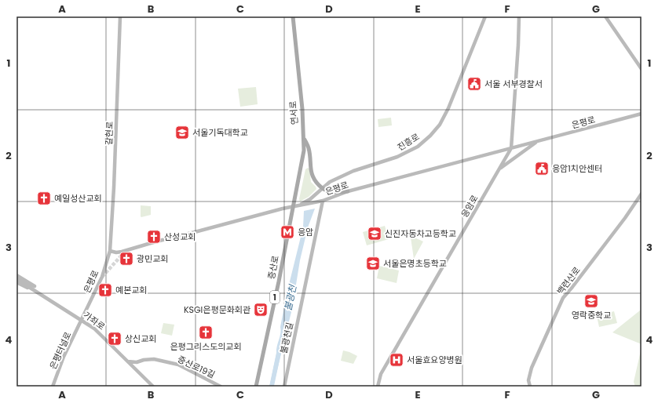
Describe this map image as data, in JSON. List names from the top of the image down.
{
  "streets": {
    "main road": [
      "연서로",
      "은평로",
      "갈현로",
      "진흥로",
      "응암로",
      "증산로",
      "백련산로",
      "1",
      "가좌로",
      "불광천길",
      "은평터널로",
      "증산로19길"
    ]
  },
  "crossings": [
    ["연서로", "은평로"],
    ["연서로", "진흥로"],
    ["연서로", "증산로"],
    ["은평로", "갈현로"],
    ["은평로", "진흥로"],
    ["은평로", "응암로"],
    ["은평로", "증산로"],
    ["은평로", "가좌로"],
    ["은평로", "불광천길"],
    ["은평로", "은평터널로"],
    ["진흥로", "증산로"],
    ["가좌로", "은평터널로"],
    ["가좌로", "증산로19길"]
  ],
  "water": ["불광천"],
  "places": {
    "public building": ["서울 서부경찰서", "응암1치안센터"],
    "school or university": [
      "서울기독대학교",
      "신진자동차고등학교",
      "서울은명초등학교",
      "영락중학교"
    ],
    "church": [
      "예일성산교회",
      "산성교회",
      "광민교회",
      "예본교회",
      "은평그리스도의교회",
      "상신교회"
    ],
    "metro station": ["응암"],
    "theatre": ["KSGI은평문화회관"],
    "hospital": ["서울효요양병원"]
  },
  "grid": {
    "columns": [
      "A",
      "B",
      "C",
      "D",
      "E",
      "F",
      "G"
    ],
    "rows": [
      "1",
      "2",
      "3",
      "4"
    ]
  }
}
